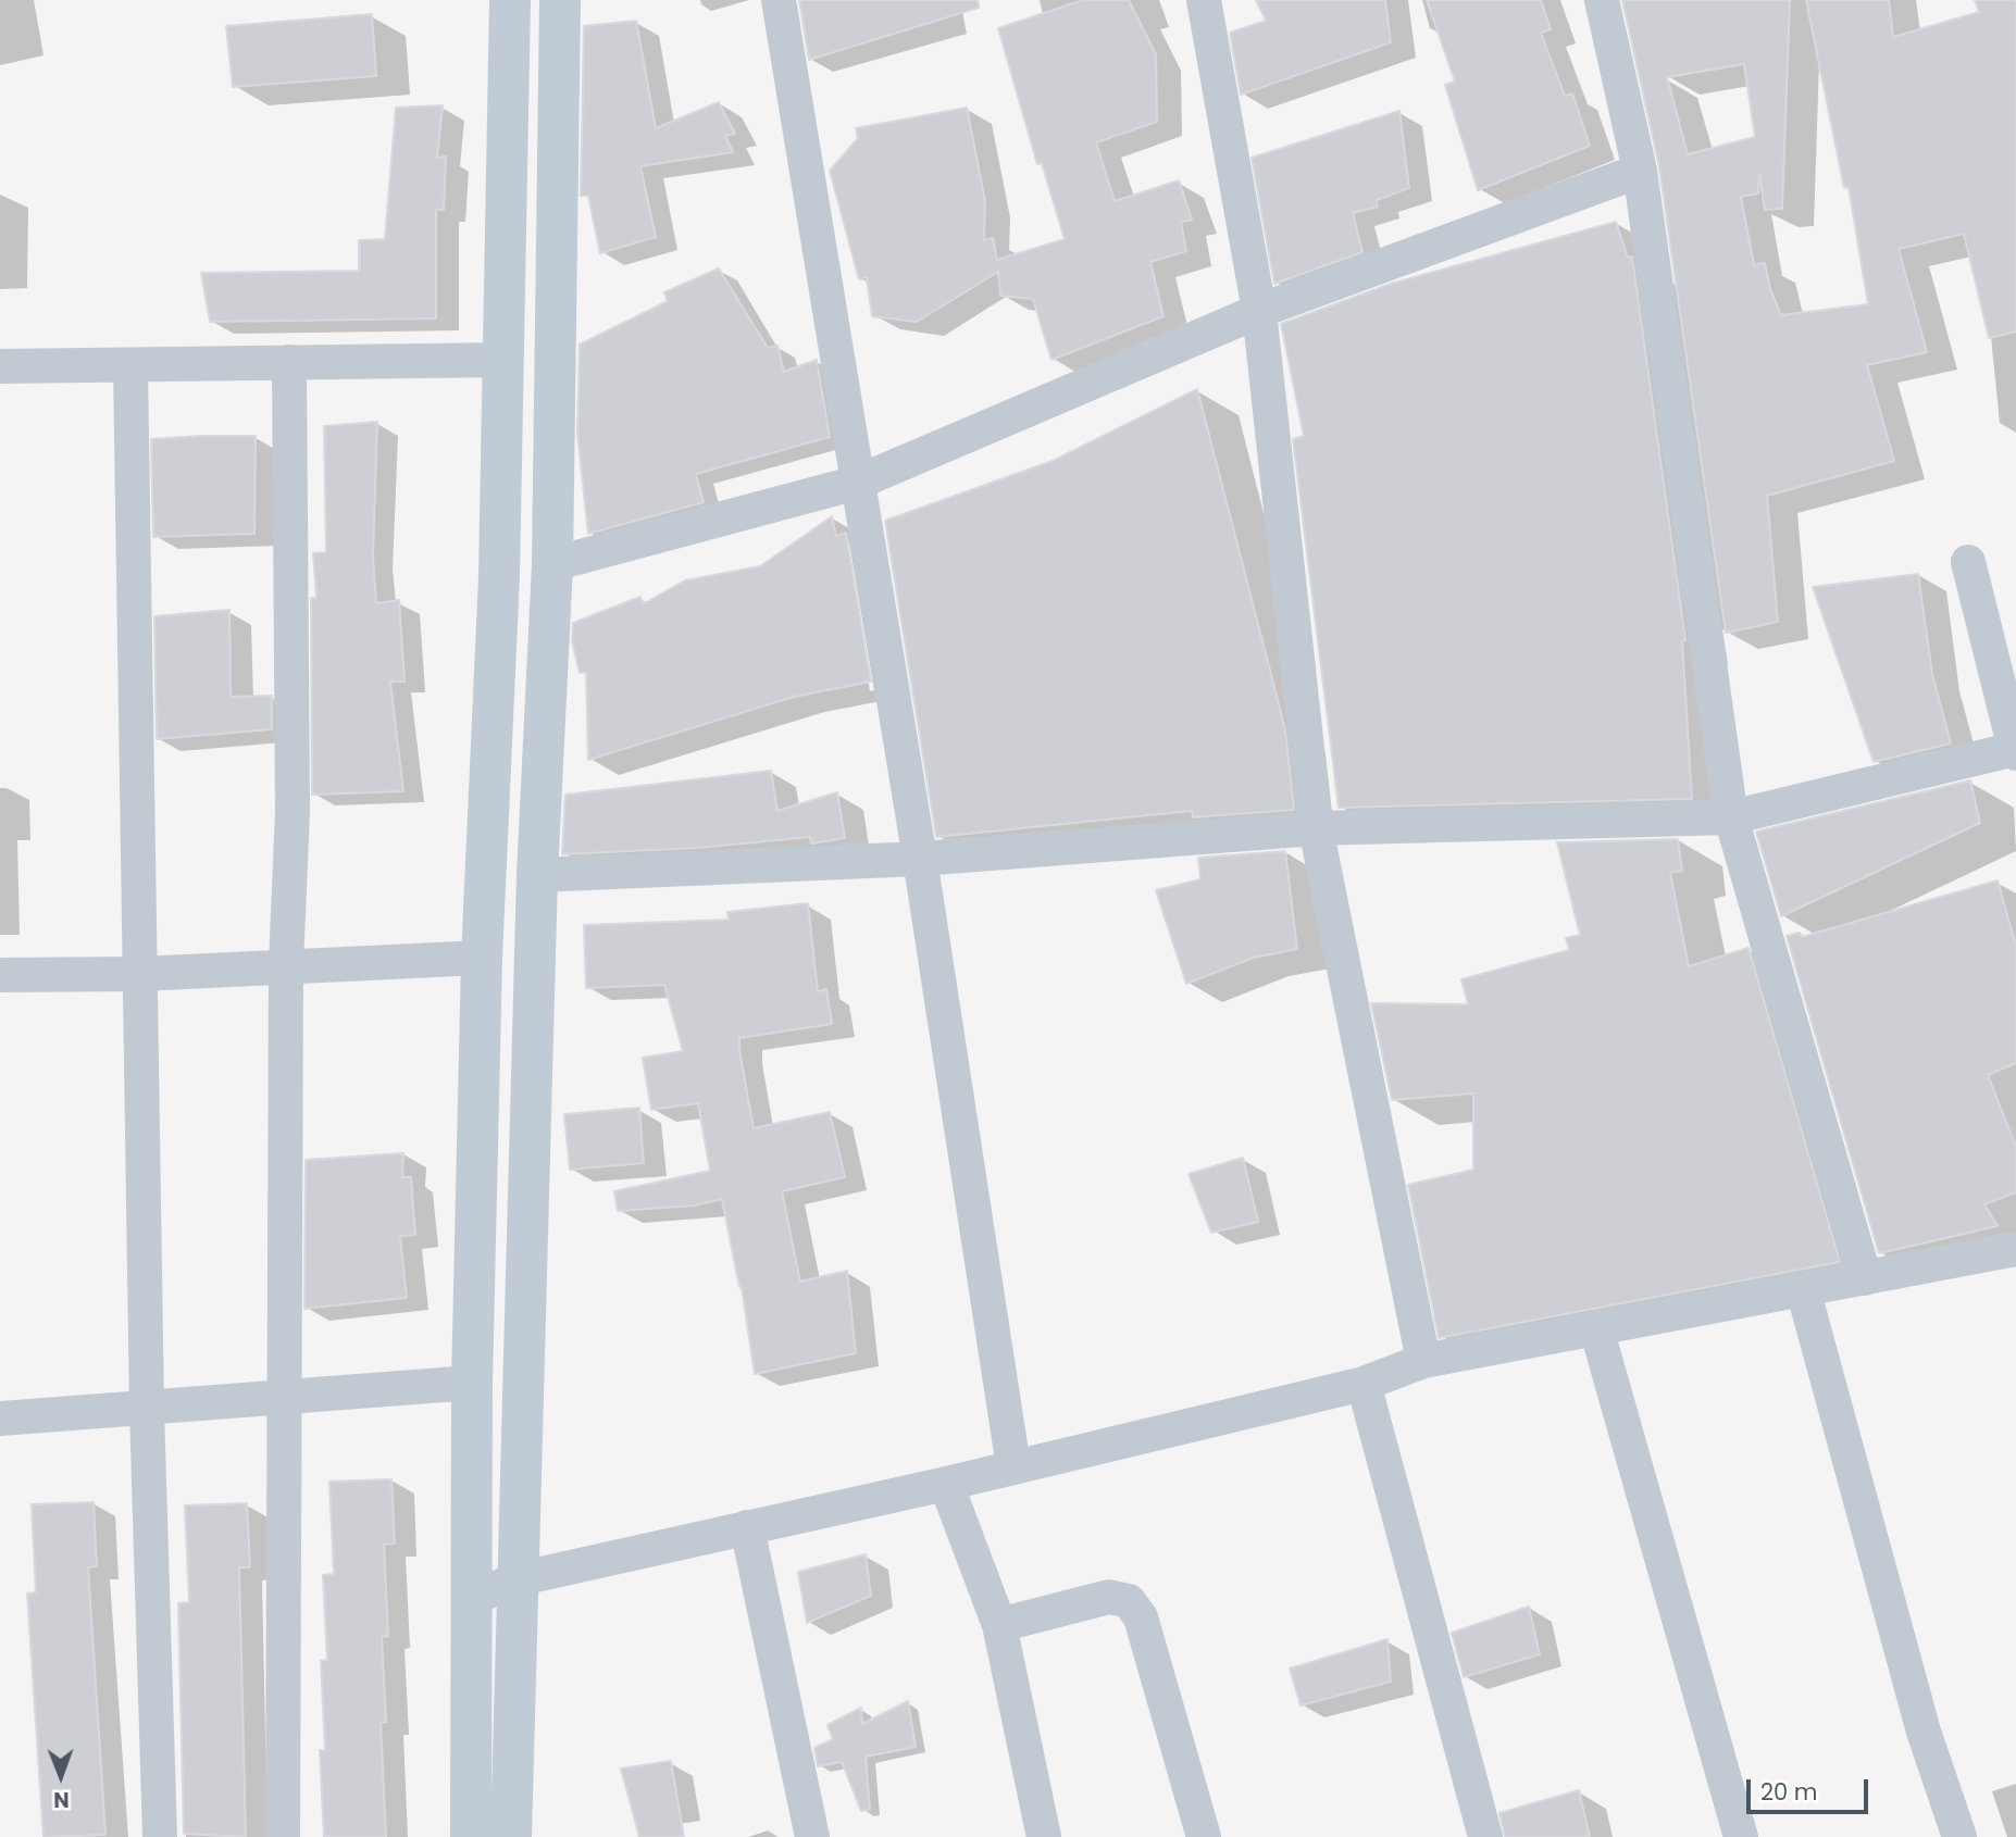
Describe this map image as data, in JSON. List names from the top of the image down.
{
  "scale_bar": "20 m",
  "north": "bottom"
}
